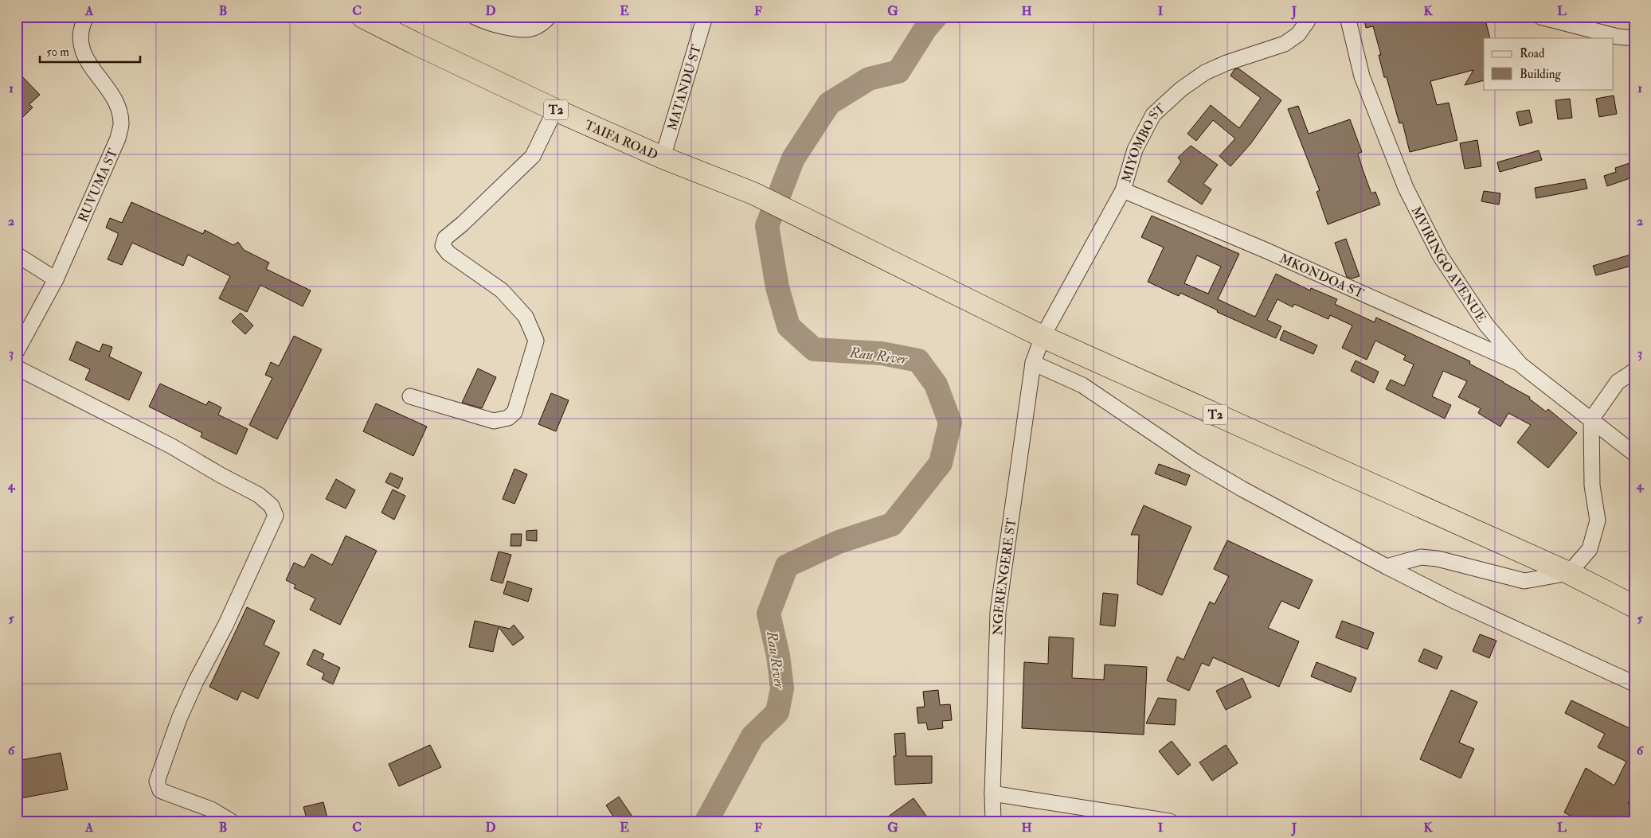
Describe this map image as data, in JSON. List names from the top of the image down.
{
  "streets": {
    "highway": ["T2", "TAIFA ROAD"],
    "street": [
      "MATANDU ST",
      "MIYOMBO ST",
      "RUVUMA ST",
      "MVIRINGO AVENUE",
      "MKONDOA ST",
      "NGERENGERE ST"
    ]
  },
  "crossings": [
    ["MATANDU ST", "TAIFA ROAD"],
    ["T2", "TAIFA ROAD"],
    ["T2", "MIYOMBO ST"],
    ["T2", "NGERENGERE ST"],
    ["TAIFA ROAD", "MIYOMBO ST"],
    ["TAIFA ROAD", "NGERENGERE ST"],
    ["MIYOMBO ST", "MKONDOA ST"],
    ["MIYOMBO ST", "NGERENGERE ST"],
    ["MVIRINGO AVENUE", "MKONDOA ST"]
  ],
  "water": ["Rau River"],
  "legend": ["Road", "Building"],
  "scale_bar": "50 m",
  "grid": {
    "columns": [
      "A",
      "B",
      "C",
      "D",
      "E",
      "F",
      "G",
      "H",
      "I",
      "J",
      "K",
      "L"
    ],
    "rows": [
      "1",
      "2",
      "3",
      "4",
      "5",
      "6"
    ]
  }
}
